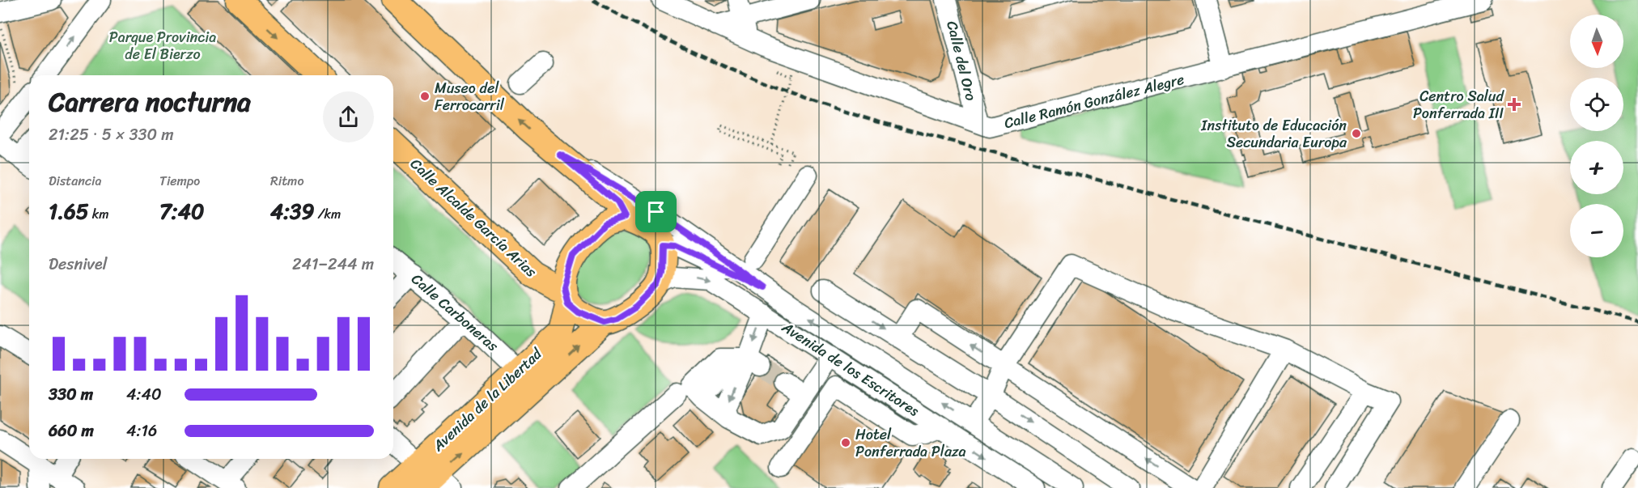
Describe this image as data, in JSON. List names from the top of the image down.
{
  "streets": {
    "main road": ["Calle Alcalde García Arias", "Avenida de los Escritores", "Avenida de la Libertad"],
    "street": ["Calle del Oro", "Calle Ramón González Alegre", "Calle Carboneras"]
  },
  "crossings": [
    ["Calle del Oro", "Calle Ramón González Alegre"],
    ["Calle Alcalde García Arias", "Avenida de los Escritores"],
    ["Calle Alcalde García Arias", "Avenida de la Libertad"],
    ["Calle Carboneras", "Avenida de la Libertad"],
    ["Avenida de los Escritores", "Avenida de la Libertad"]
  ],
  "parks": ["Parque Provincia de El Bierzo"],
  "places": {
    "other": ["Museo del Ferrocarril", "Instituto de Educación Secundaria Europa", "Hotel Ponferrada Plaza"],
    "health": ["Centro Salud Ponferrada III"]
  },
  "north": "bottom",
  "page": {
    "map_buttons": ["+", "−"],
    "heading": ["Carrera nocturna", "21:25 · 5 × 330 m"],
    "stats": [
      ["Distancia", "1.65 km"],
      ["Tiempo", "7:40"],
      ["Ritmo", "4:39 /km"]
    ],
    "chart": ["Desnivel", "241–244 m"],
    "list": [
      {
        "name": "330 m",
        "note": "4:40"
      },
      {
        "name": "660 m",
        "note": "4:16"
      }
    ]
  }
}
